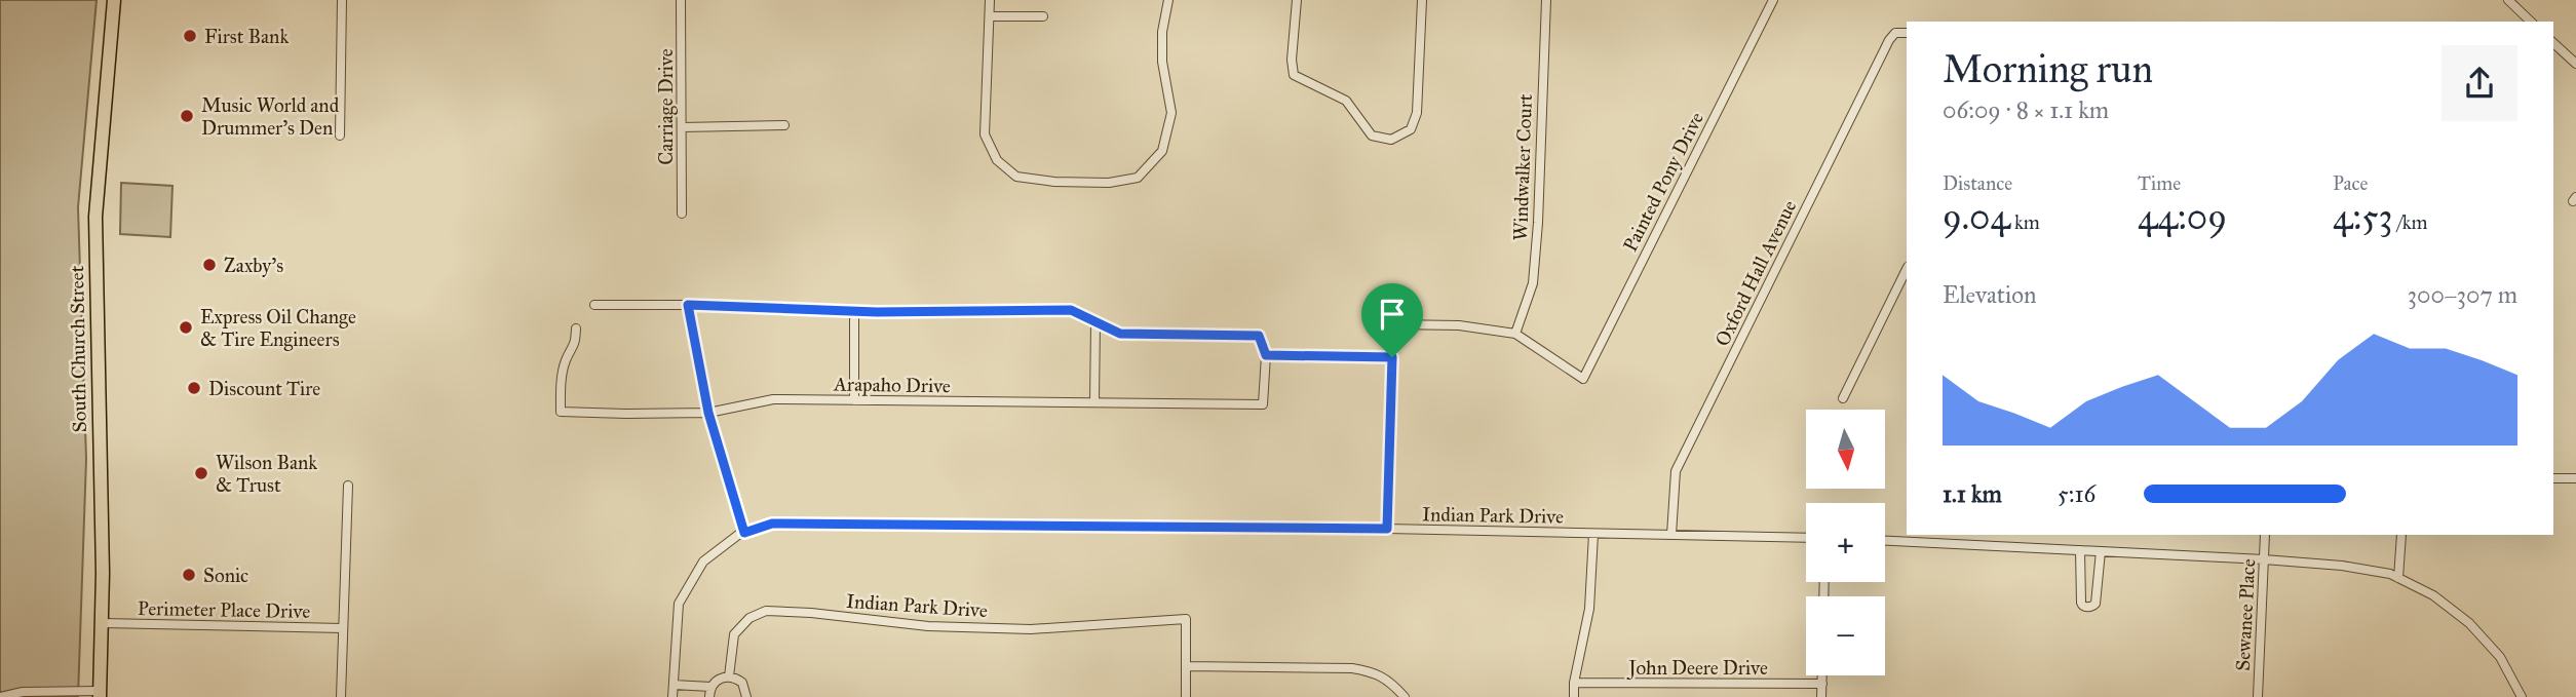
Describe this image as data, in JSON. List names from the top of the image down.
{
  "streets": {
    "highway": ["South Church Street"],
    "street": [
      "Carriage Drive",
      "Windwalker Court",
      "Painted Pony Drive",
      "Oxford Hall Avenue",
      "Arapaho Drive",
      "Indian Park Drive",
      "Perimeter Place Drive",
      "Sewanee Place",
      "John Deere Drive"
    ]
  },
  "crossings": [
    ["Windwalker Court", "Painted Pony Drive"],
    ["Oxford Hall Avenue", "Indian Park Drive"],
    ["South Church Street", "Perimeter Place Drive"]
  ],
  "places": [
    "First Bank",
    "Music World and Drummer's Den",
    "Zaxby's",
    "Express Oil Change & Tire Engineers",
    "Discount Tire",
    "Wilson Bank & Trust",
    "Sonic"
  ],
  "north": "bottom",
  "page": {
    "heading": ["Morning run", "06:09 · 8 × 1.1 km"],
    "stats": [
      ["Distance", "9.04 km"],
      ["Time", "44:09"],
      ["Pace", "4:53 /km"]
    ],
    "chart": ["Elevation", "300–307 m"],
    "map_buttons": ["+", "−"],
    "list": [
      {
        "name": "1.1 km",
        "note": "5:16"
      }
    ]
  }
}
